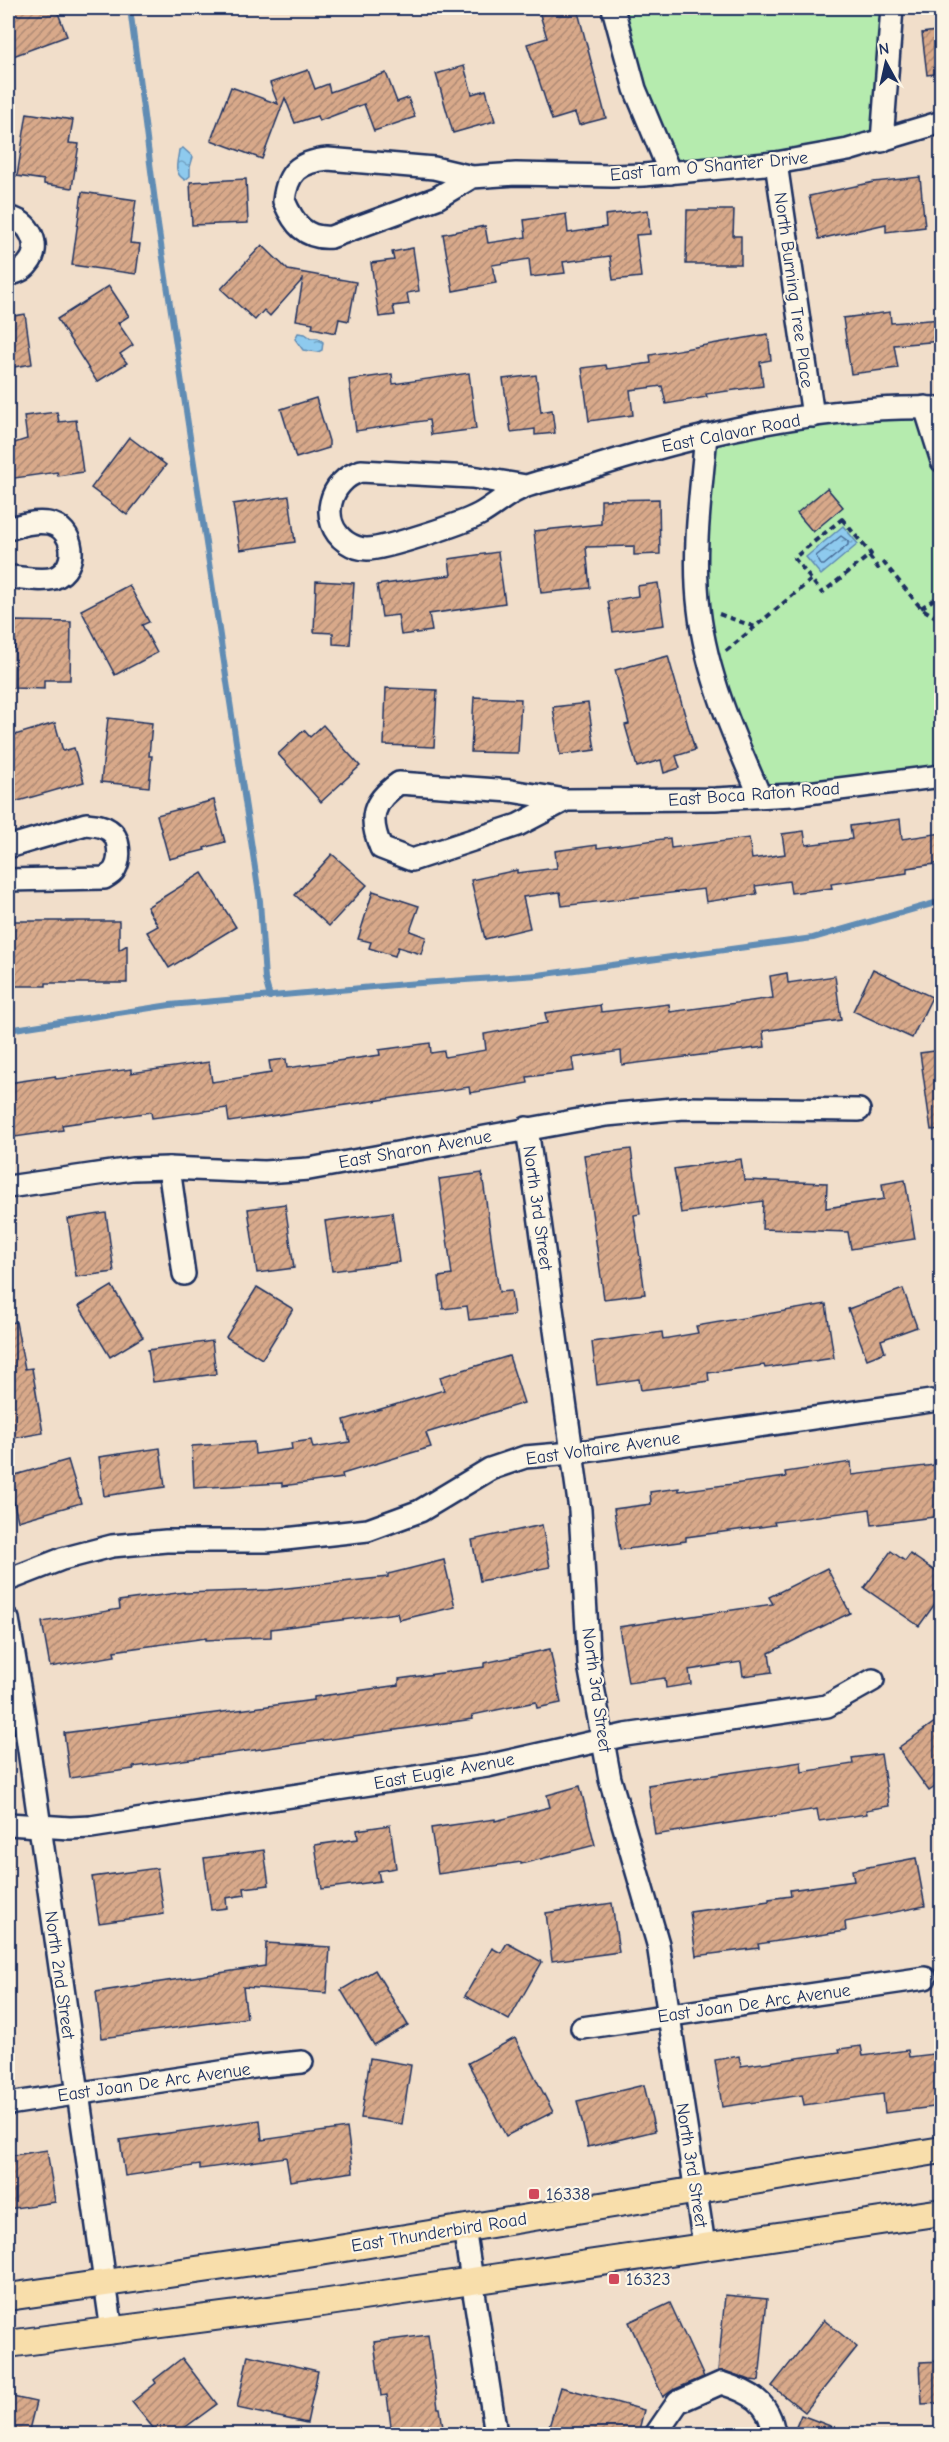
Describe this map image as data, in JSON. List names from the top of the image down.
{
  "streets": {
    "main road": ["East Thunderbird Road"],
    "street": [
      "East Tam O Shanter Drive",
      "North Burning Tree Place",
      "East Calavar Road",
      "East Boca Raton Road",
      "East Sharon Avenue",
      "North 3rd Street",
      "East Voltaire Avenue",
      "East Eugie Avenue",
      "North 2nd Street",
      "East Joan De Arc Avenue"
    ]
  },
  "crossings": [
    ["East Tam O Shanter Drive", "North Burning Tree Place"],
    ["North Burning Tree Place", "East Calavar Road"],
    ["East Sharon Avenue", "North 3rd Street"],
    ["North 3rd Street", "East Voltaire Avenue"],
    ["North 3rd Street", "East Eugie Avenue"],
    ["North 3rd Street", "East Joan De Arc Avenue"],
    ["North 3rd Street", "East Thunderbird Road"],
    ["East Eugie Avenue", "North 2nd Street"],
    ["North 2nd Street", "East Joan De Arc Avenue"],
    ["North 2nd Street", "East Thunderbird Road"]
  ],
  "places": {
    "transit": ["16338", "16323"]
  },
  "north": "top"
}
